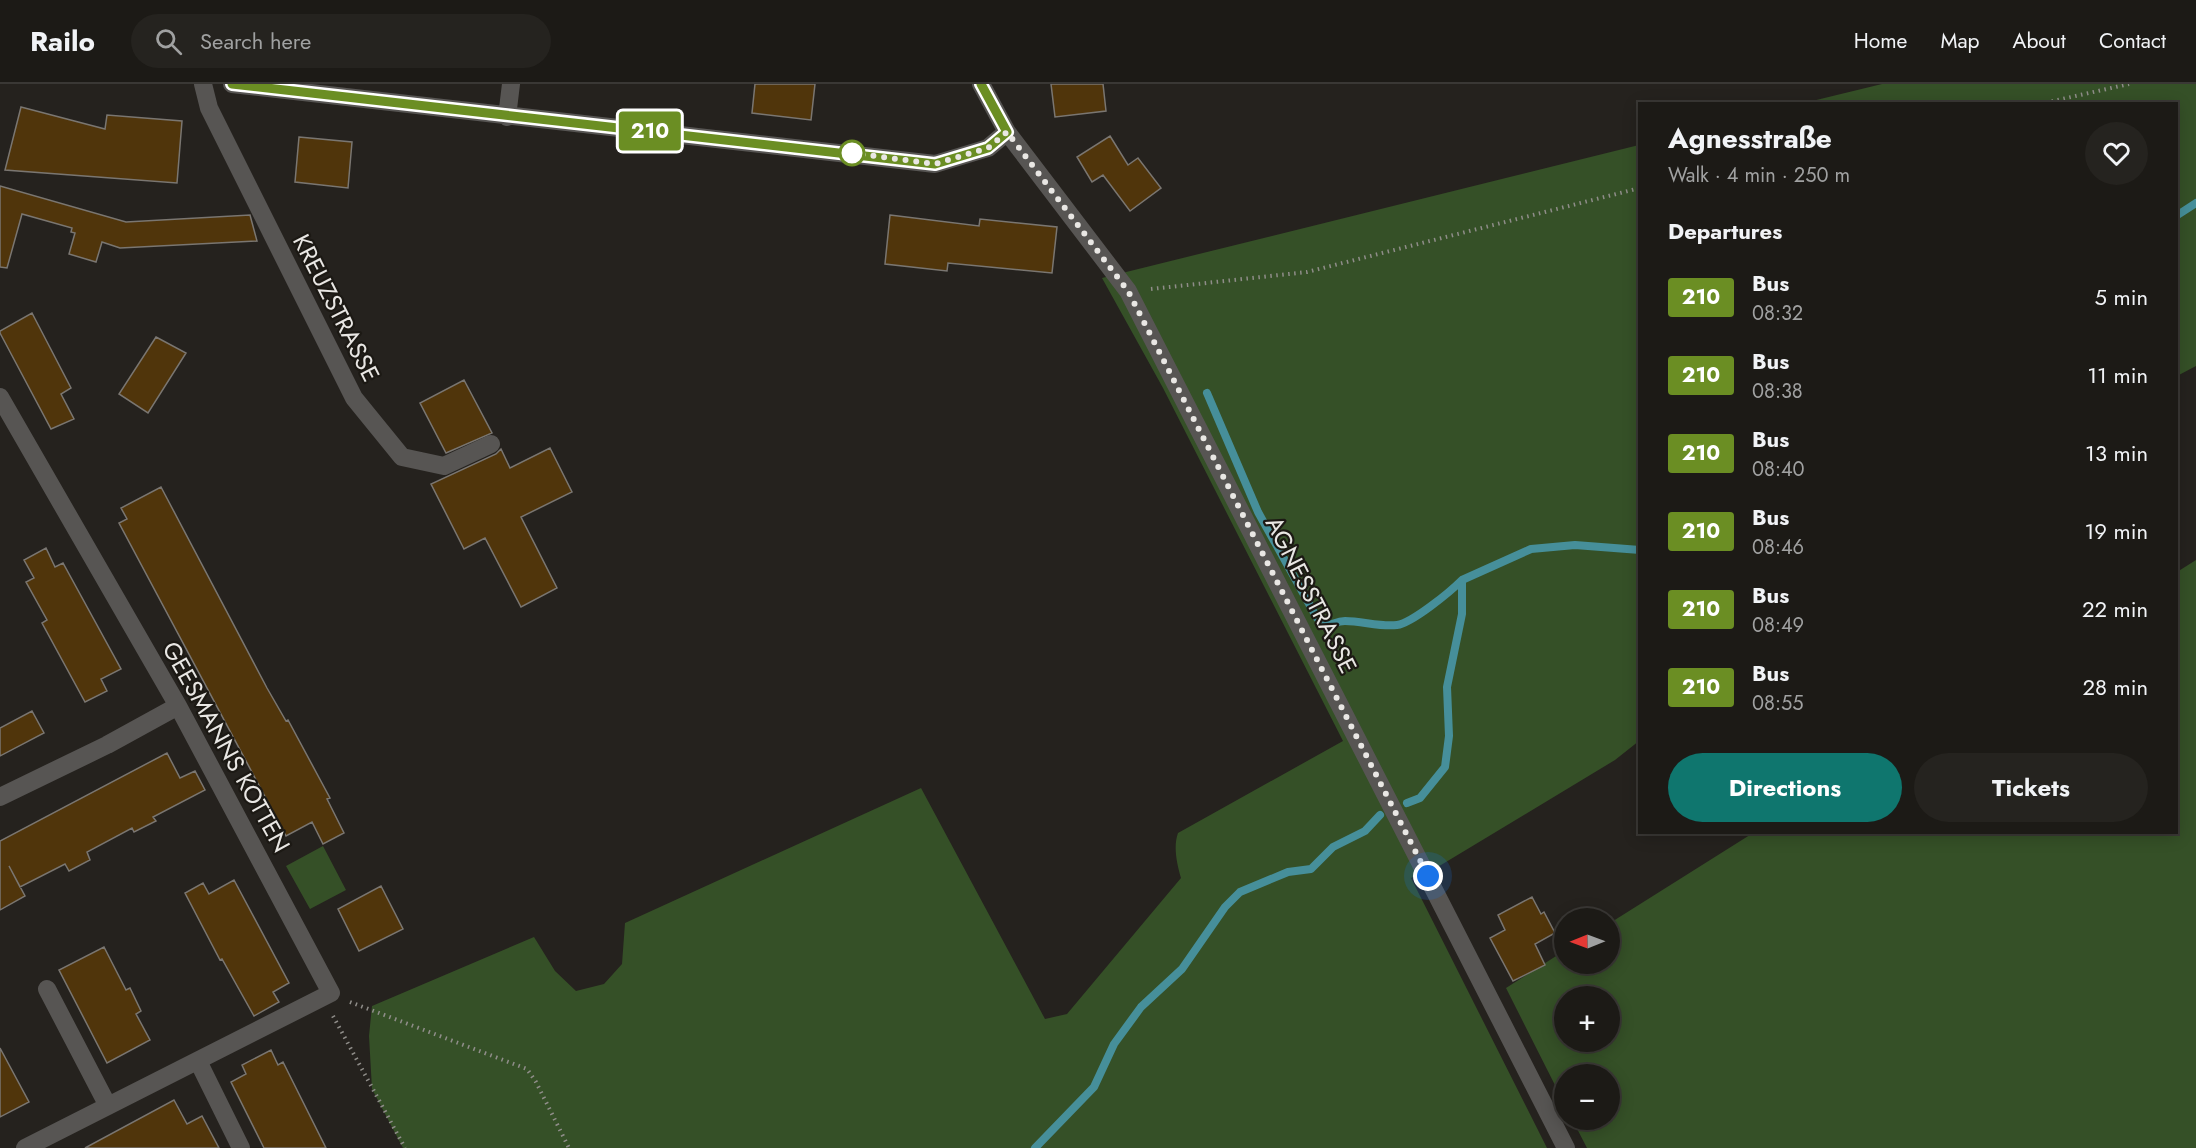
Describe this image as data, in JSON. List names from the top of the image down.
{
  "streets": {
    "street": ["KREUZSTRASSE", "AGNESSTRASSE", "GEESMANNS KOTTEN"]
  },
  "lines": ["bus line 210"],
  "north": "left",
  "page": {
    "header": "Railo",
    "search": "Search here",
    "nav": [
      "Home",
      "Map",
      "About",
      "Contact"
    ],
    "on_map": "210",
    "heading": [
      ["Agnesstraße", "Walk · 4 min · 250 m"],
      "Departures"
    ],
    "list": [
      {
        "mark": "210",
        "name": "Bus",
        "note": "08:32",
        "value": "5 min"
      },
      {
        "mark": "210",
        "name": "Bus",
        "note": "08:38",
        "value": "11 min"
      },
      {
        "mark": "210",
        "name": "Bus",
        "note": "08:40",
        "value": "13 min"
      },
      {
        "mark": "210",
        "name": "Bus",
        "note": "08:46",
        "value": "19 min"
      },
      {
        "mark": "210",
        "name": "Bus",
        "note": "08:49",
        "value": "22 min"
      },
      {
        "mark": "210",
        "name": "Bus",
        "note": "08:55",
        "value": "28 min"
      }
    ],
    "buttons": ["Directions", "Tickets"],
    "map_buttons": ["+", "−"]
  }
}
